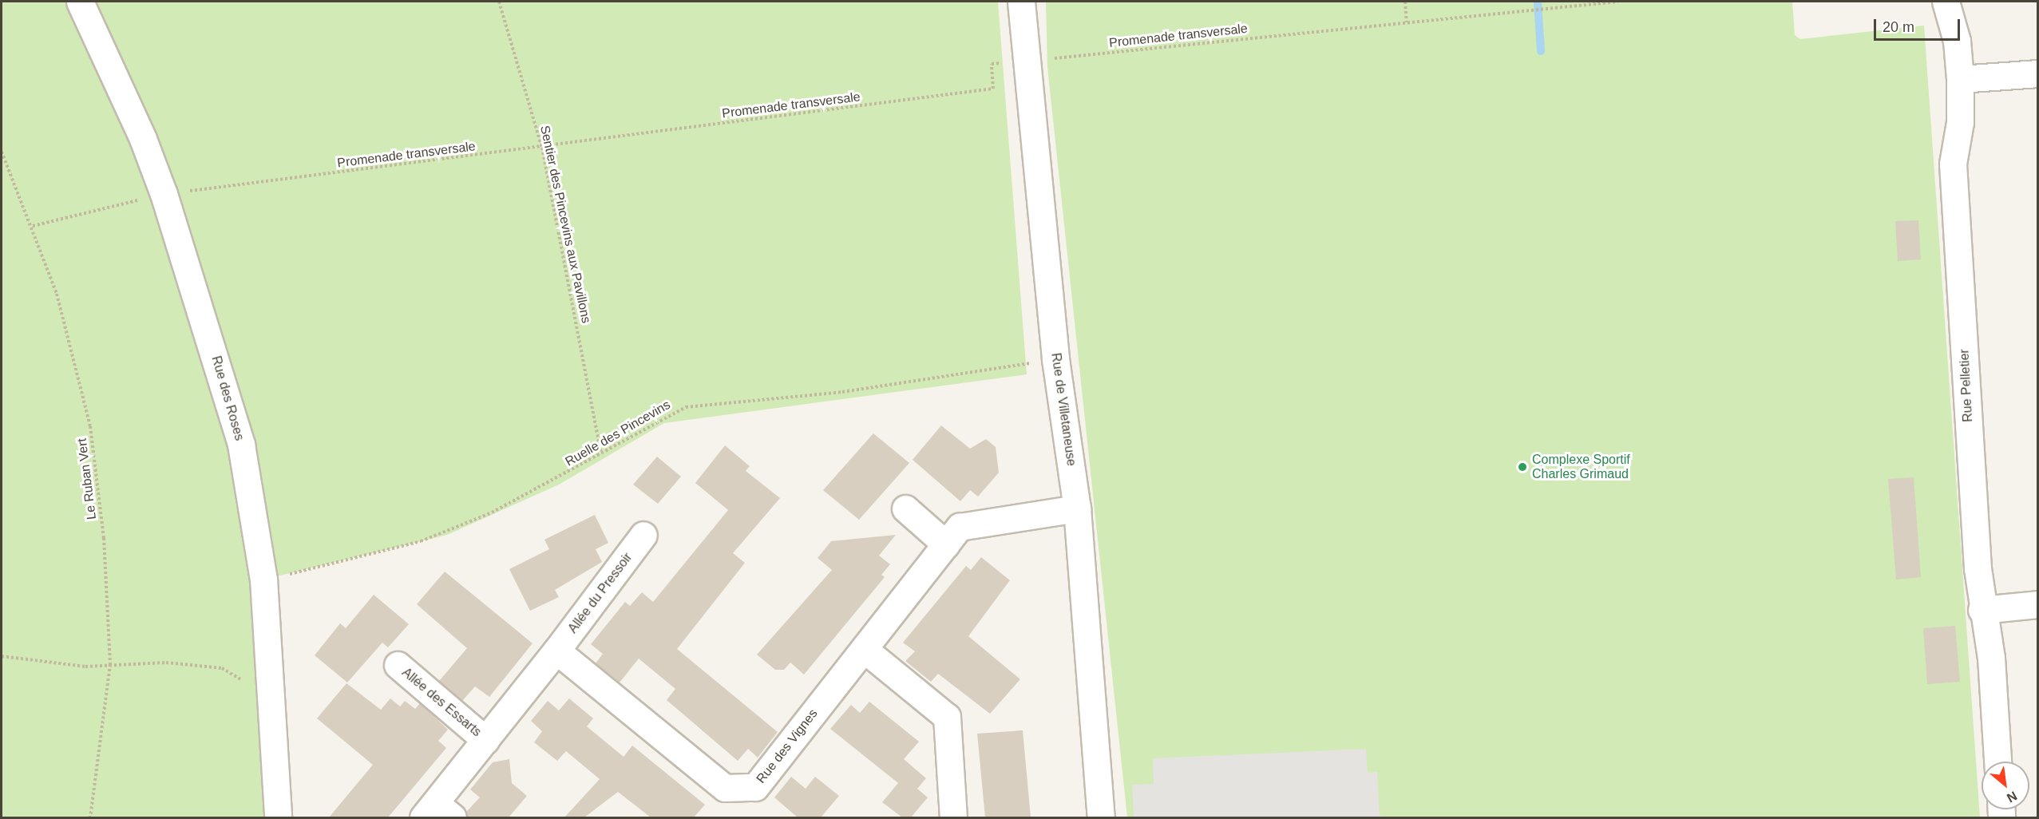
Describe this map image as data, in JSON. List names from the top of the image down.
{
  "streets": {
    "street": [
      "Rue Pelletier",
      "Rue des Roses",
      "Rue de Villetaneuse",
      "Allée du Pressoir",
      "Allée des Essarts",
      "Rue des Vignes"
    ],
    "path": [
      "Promenade transversale",
      "Sentier des Pincevins aux Pavillons",
      "Ruelle des Pincevins",
      "Le Ruban Vert"
    ]
  },
  "crossings": [
    ["Promenade transversale", "Sentier des Pincevins aux Pavillons"],
    ["Promenade transversale", "Rue des Roses"],
    ["Promenade transversale", "Rue de Villetaneuse"],
    ["Promenade transversale", "Le Ruban Vert"],
    ["Sentier des Pincevins aux Pavillons", "Ruelle des Pincevins"],
    ["Rue des Roses", "Ruelle des Pincevins"],
    ["Rue de Villetaneuse", "Ruelle des Pincevins"],
    ["Rue de Villetaneuse", "Rue des Vignes"],
    ["Allée du Pressoir", "Rue des Vignes"]
  ],
  "places": ["Complexe Sportif Charles Grimaud"],
  "scale_bar": "20 m",
  "north": "bottom right"
}
